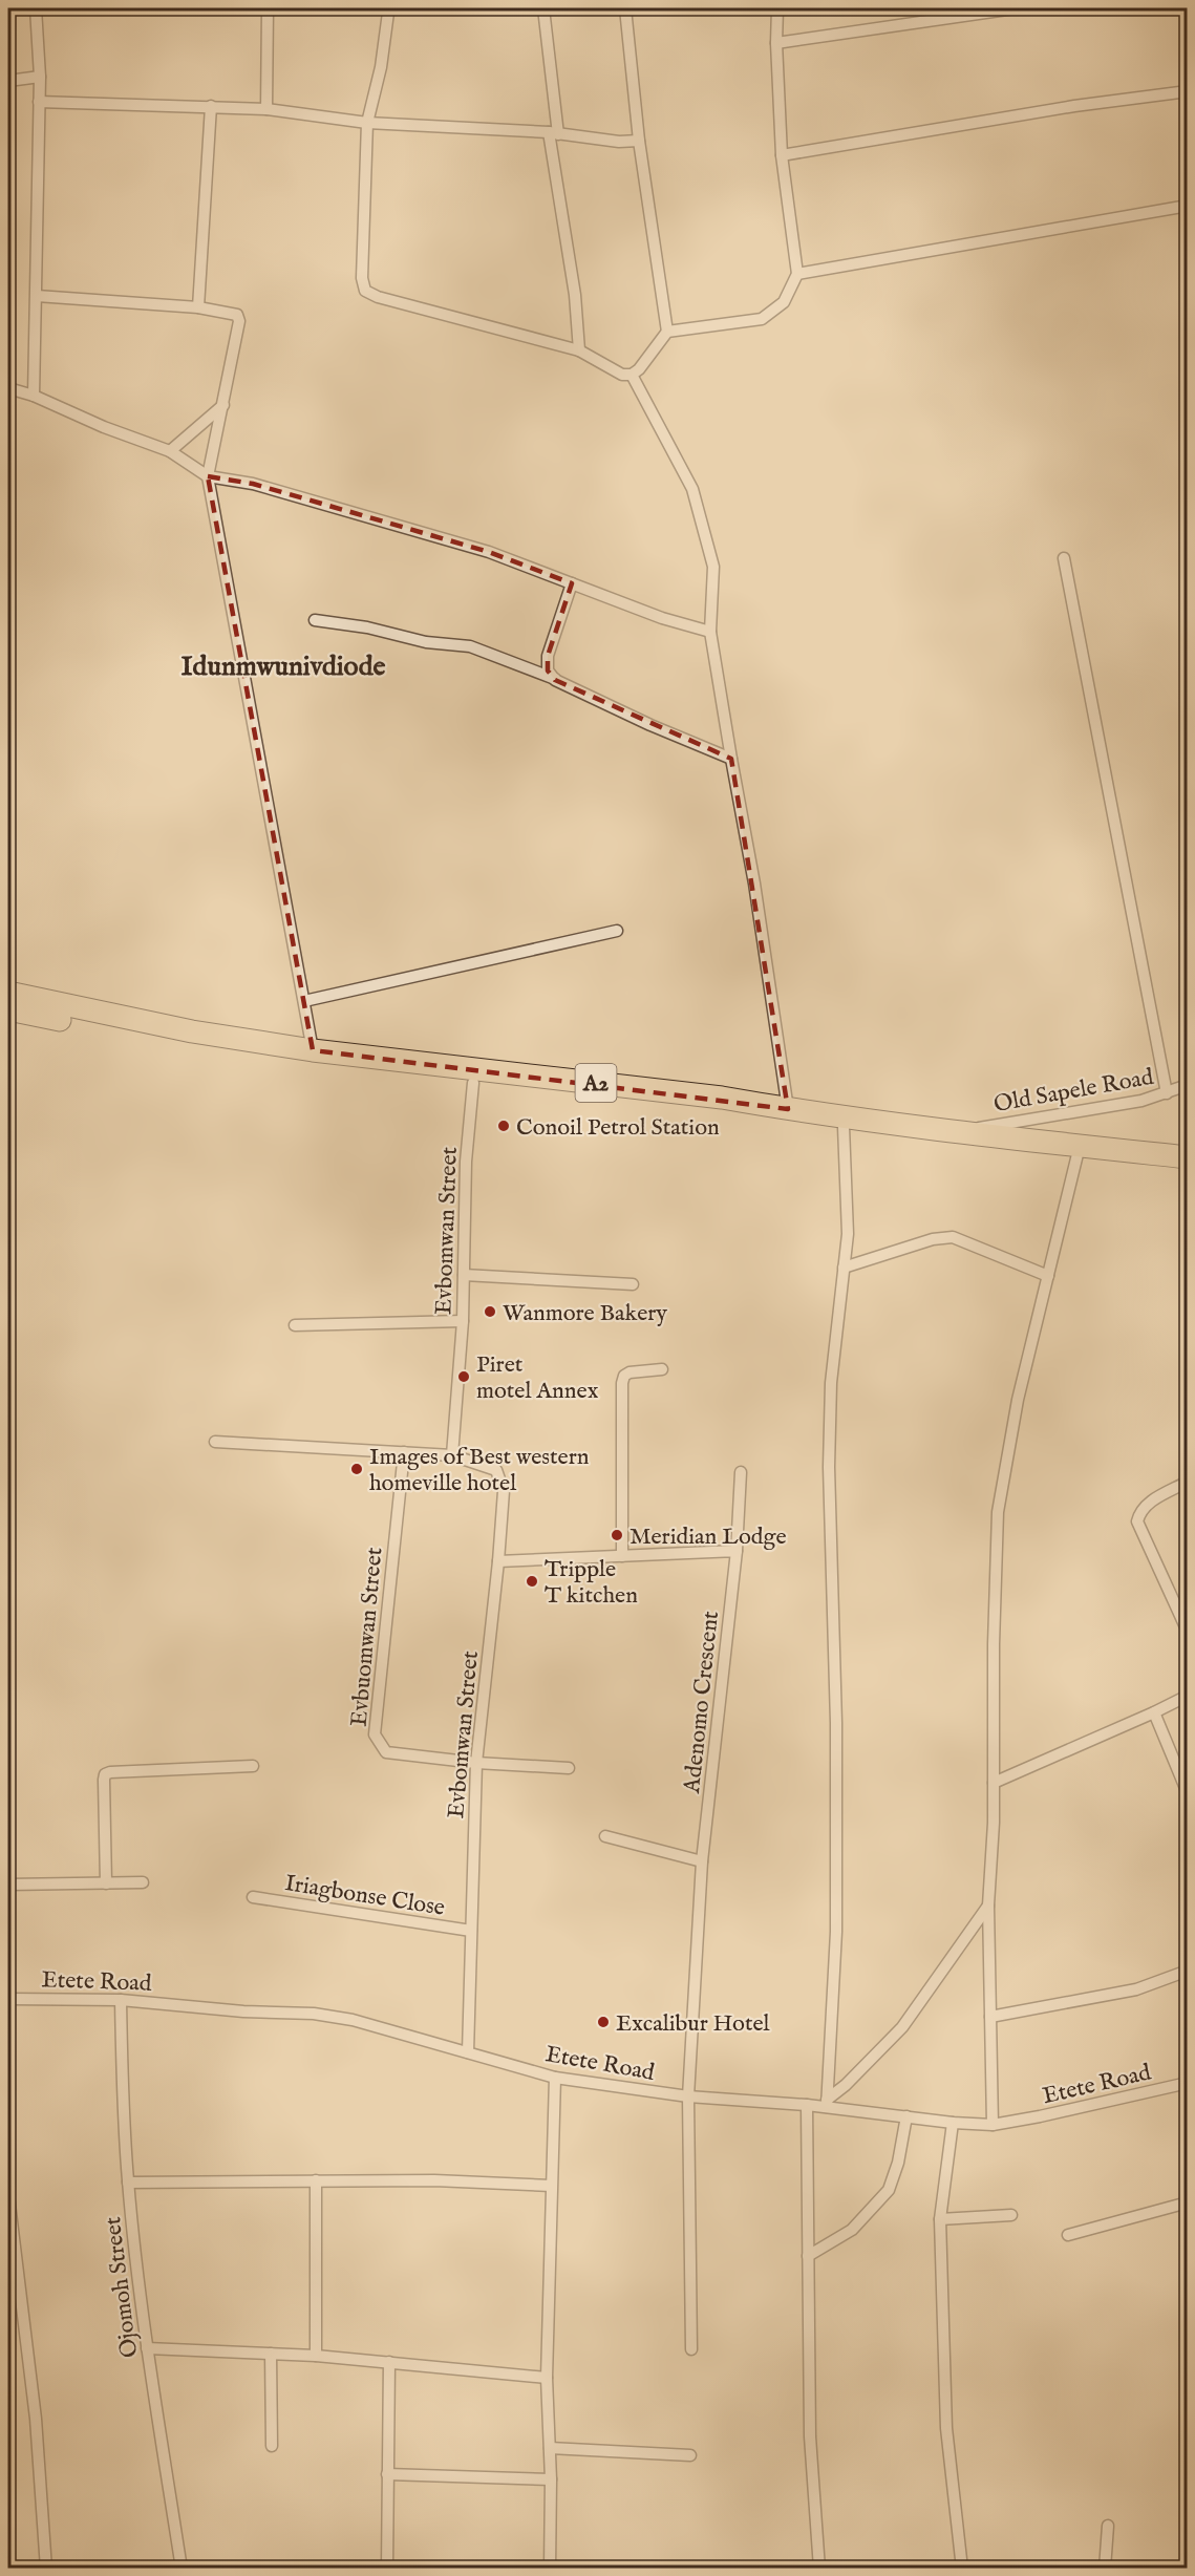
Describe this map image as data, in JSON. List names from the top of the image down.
{
  "streets": {
    "highway": ["A2"],
    "street": [
      "Old Sapele Road",
      "Evbomwan Street",
      "Evbuomwan Street",
      "Adenomo Crescent",
      "Iriagbonse Close",
      "Etete Road",
      "Ojomoh Street"
    ]
  },
  "crossings": [
    ["A2", "Old Sapele Road"],
    ["A2", "Evbomwan Street"],
    ["Evbomwan Street", "Evbuomwan Street"],
    ["Evbomwan Street", "Iriagbonse Close"],
    ["Evbomwan Street", "Etete Road"],
    ["Adenomo Crescent", "Etete Road"],
    ["Etete Road", "Ojomoh Street"]
  ],
  "districts": ["Idunmwunivdiode"],
  "places": [
    "Conoil Petrol Station",
    "Wanmore Bakery",
    "Piret motel Annex",
    "Images of Best western homeville hotel",
    "Meridian Lodge",
    "Tripple T kitchen",
    "Excalibur Hotel"
  ]
}
